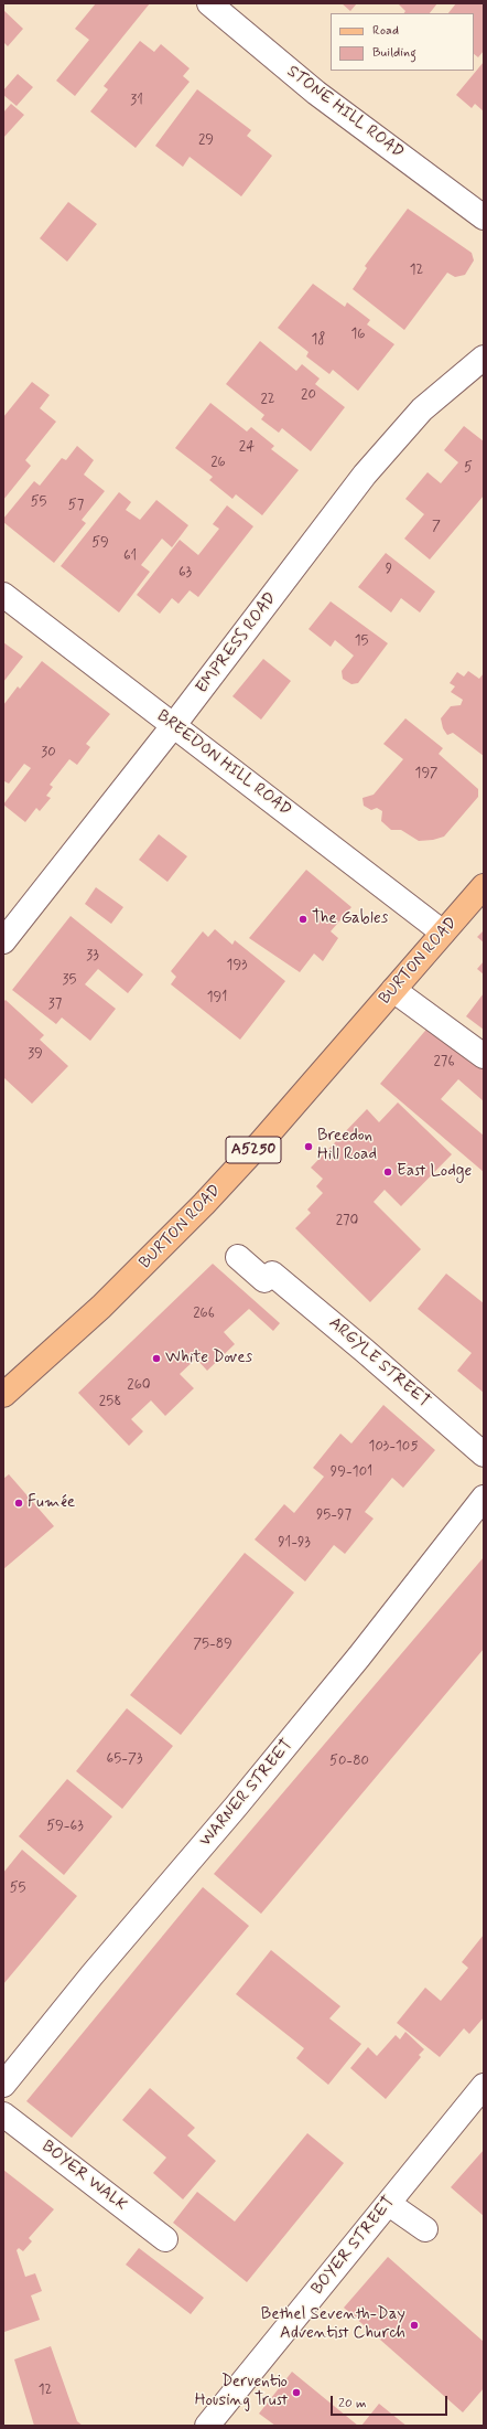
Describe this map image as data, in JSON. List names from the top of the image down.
{
  "streets": {
    "main road": ["BURTON ROAD", "A5250"],
    "street": [
      "STONE HILL ROAD",
      "EMPRESS ROAD",
      "BREEDON HILL ROAD",
      "ARGYLE STREET",
      "WARNER STREET",
      "BOYER WALK",
      "BOYER STREET"
    ]
  },
  "crossings": [
    ["EMPRESS ROAD", "BREEDON HILL ROAD"],
    ["BREEDON HILL ROAD", "BURTON ROAD"]
  ],
  "places": [
    "The Gables",
    "Breedon Hill Road",
    "East Lodge",
    "White Doves",
    "Fumée",
    "Bethel Seventh-Day Adventist Church",
    "Derventio Housing Trust"
  ],
  "house_numbers": [
    "31",
    "29",
    "12",
    "16",
    "18",
    "20",
    "22",
    "24",
    "26",
    "5",
    "55",
    "57",
    "7",
    "59",
    "61",
    "9",
    "63",
    "15",
    "30",
    "197",
    "33",
    "193",
    "35",
    "191",
    "37",
    "39",
    "276",
    "270",
    "266",
    "260",
    "258",
    "103-105",
    "99-101",
    "95-97",
    "91-93",
    "75-89",
    "65-73",
    "50-80",
    "59-63",
    "55",
    "12"
  ],
  "legend": ["Road", "Building"],
  "scale_bar": "20 m"
}
